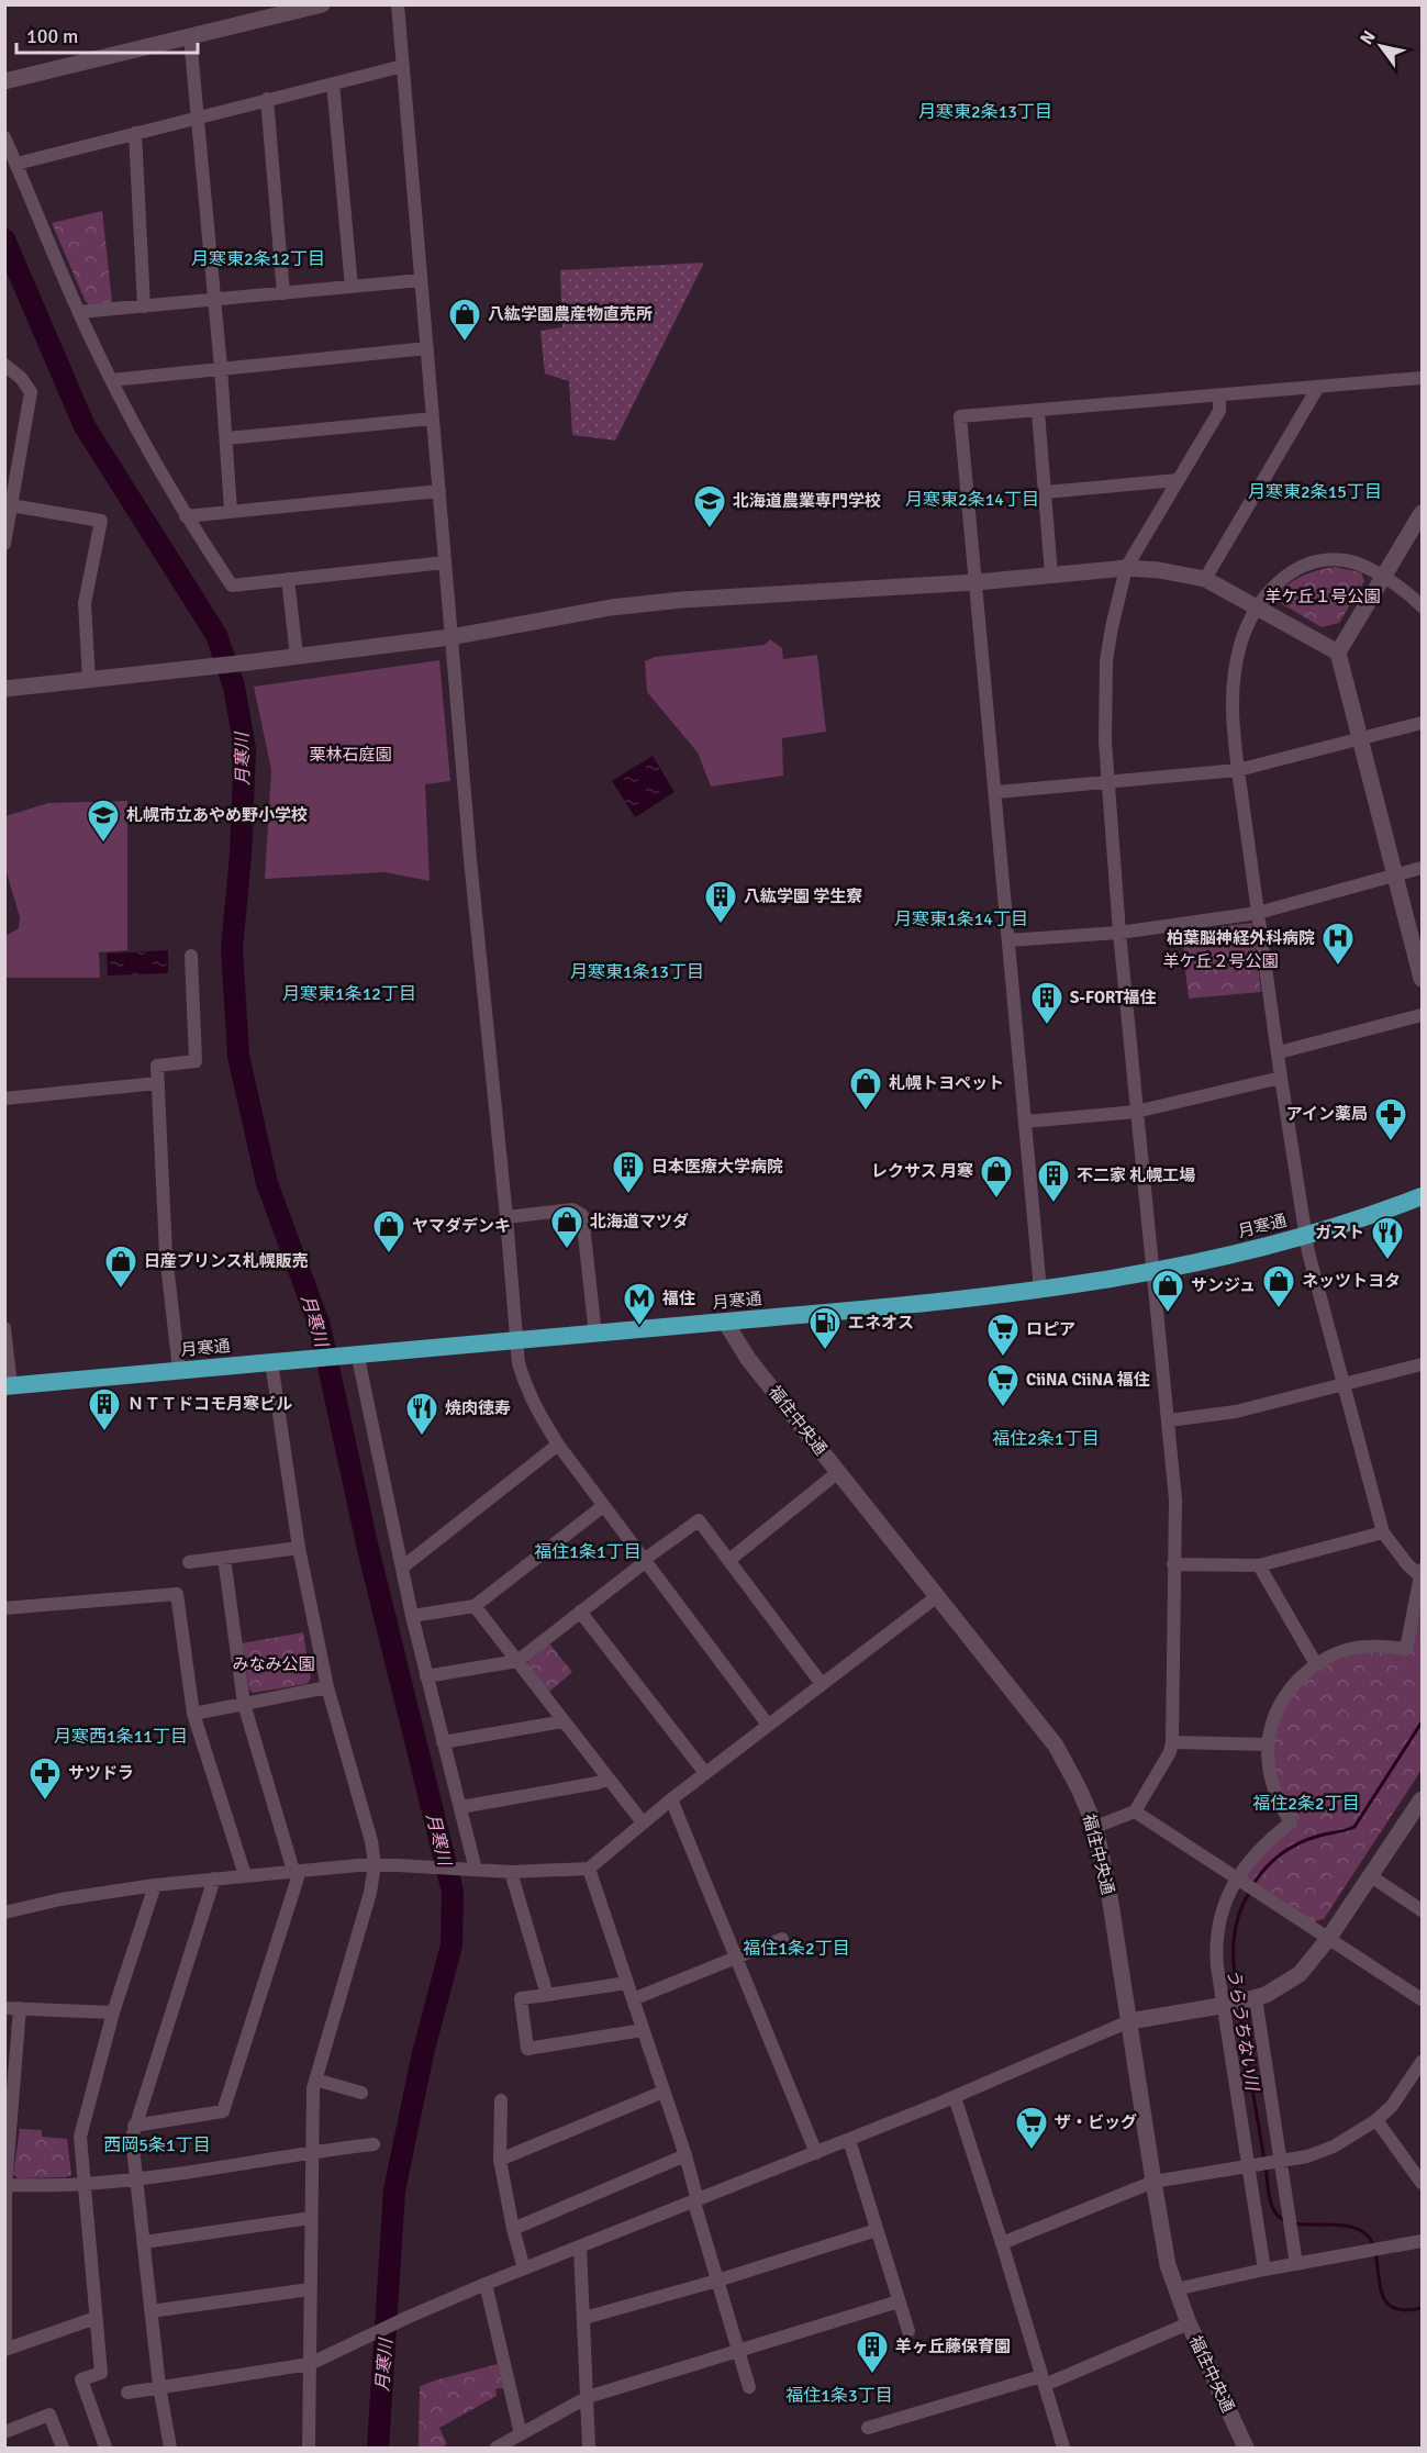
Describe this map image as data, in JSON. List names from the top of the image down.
{
  "streets": {
    "highway": ["月寒通"],
    "street": ["福住中央通"]
  },
  "crossings": [
    ["月寒通", "福住中央通"]
  ],
  "districts": [
    "月寒東2条13丁目",
    "月寒東2条12丁目",
    "月寒東2条15丁目",
    "月寒東2条14丁目",
    "月寒東1条14丁目",
    "月寒東1条13丁目",
    "月寒東1条12丁目",
    "福住2条1丁目",
    "福住1条1丁目",
    "月寒西1条11丁目",
    "福住2条2丁目",
    "福住1条2丁目",
    "西岡5条1丁目",
    "福住1条3丁目"
  ],
  "water": ["月寒川", "うらうちない川"],
  "parks": [
    "羊ケ丘１号公園",
    "栗林石庭園",
    "羊ケ丘２号公園",
    "みなみ公園"
  ],
  "places": {
    "shop": [
      "八紘学園農産物直売所",
      "札幌トヨペット",
      "レクサス 月寒",
      "北海道マツダ",
      "ヤマダデンキ",
      "日産プリンス札幌販売",
      "ネッツトヨタ",
      "サンジュ"
    ],
    "school or university": ["北海道農業専門学校", "札幌市立あやめ野小学校"],
    "building": [
      "八紘学園 学生寮",
      "S-FORT福住",
      "日本医療大学病院",
      "不二家 札幌工場",
      "ＮＴＴドコモ月寒ビル",
      "羊ヶ丘藤保育園"
    ],
    "hospital": ["柏葉脳神経外科病院"],
    "pharmacy": ["アイン薬局", "サツドラ"],
    "restaurant": ["ガスト", "焼肉徳寿"],
    "metro station": ["福住"],
    "fuel station": ["エネオス"],
    "supermarket": ["ロピア", "CiiNA CiiNA 福住", "ザ・ビッグ"]
  },
  "scale_bar": "100 m",
  "north": "top left"
}
